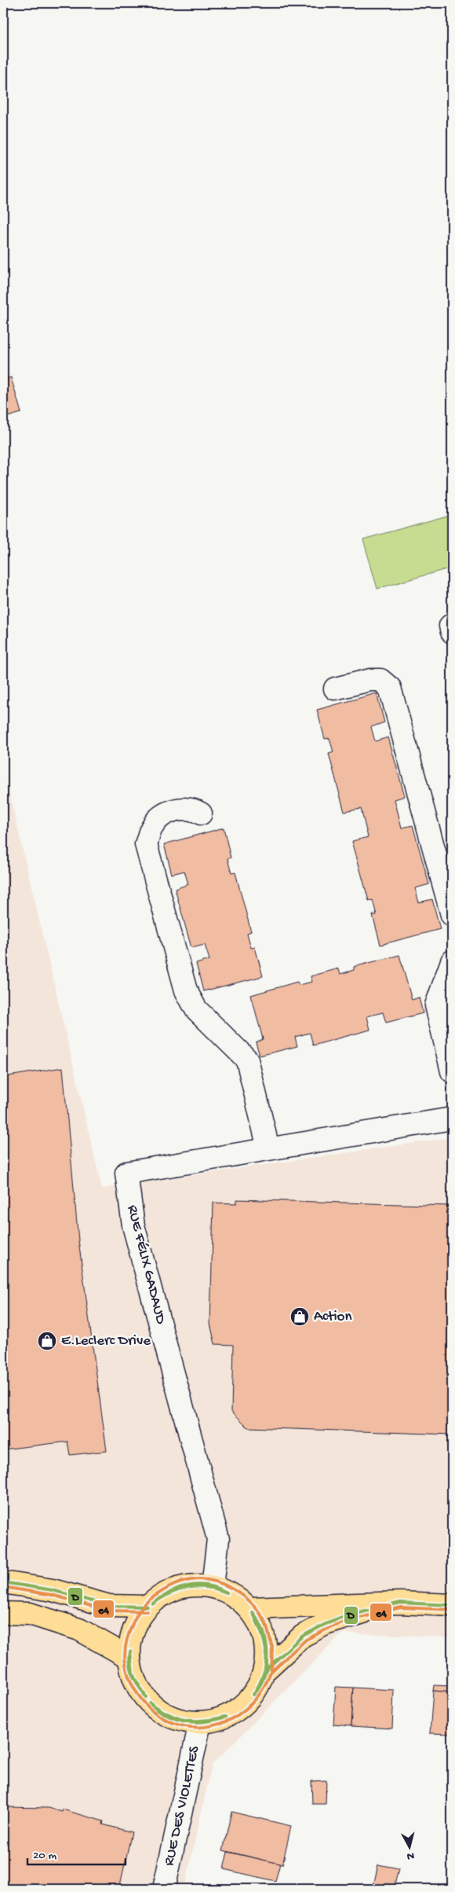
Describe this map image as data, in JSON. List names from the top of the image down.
{
  "streets": {
    "street": ["RUE FÉLIX GADAUD", "RUE DES VIOLETTES"]
  },
  "crossings": [
    ["RUE FÉLIX GADAUD", "RUE DES VIOLETTES"]
  ],
  "places": {
    "shop": ["Action", "E.Leclerc Drive"]
  },
  "lines": ["transit line e4", "transit line D"],
  "scale_bar": "20 m",
  "north": "bottom"
}
